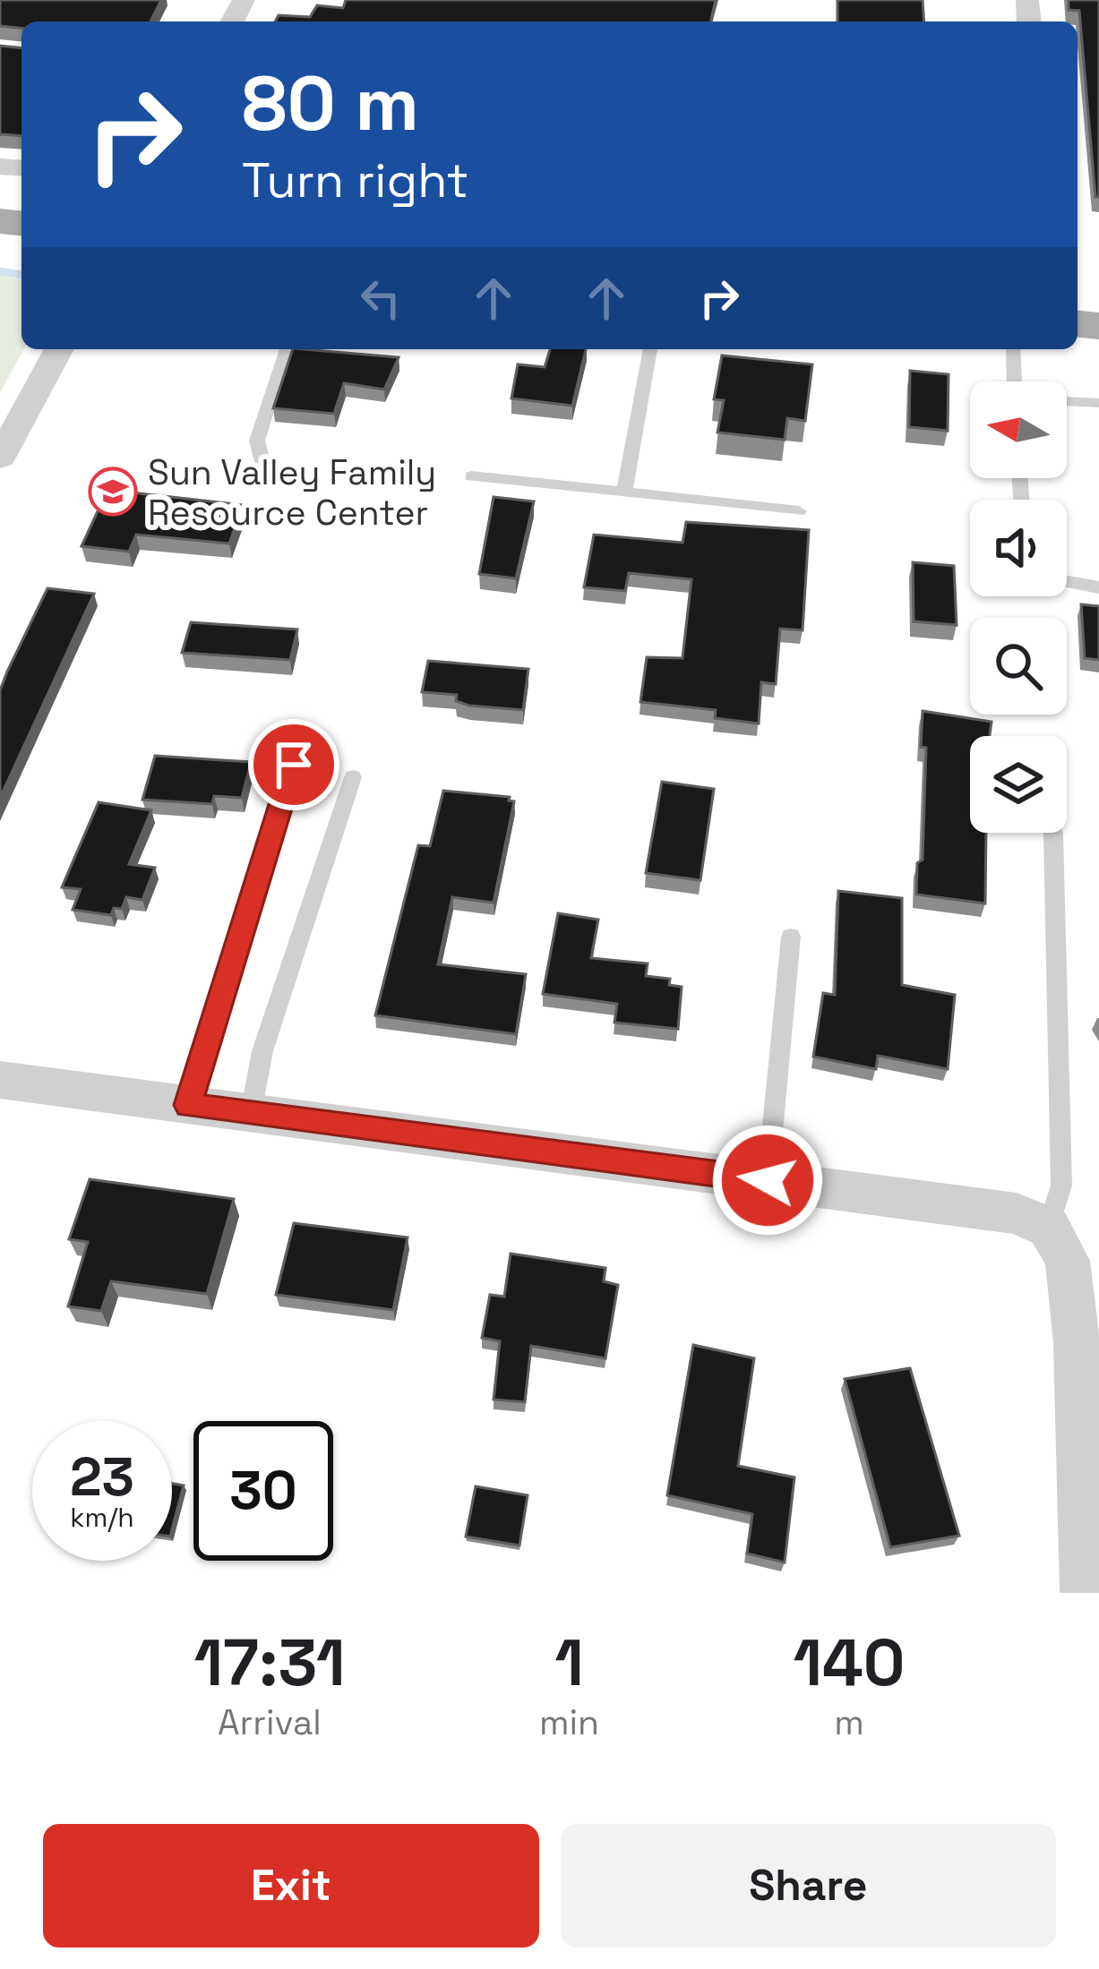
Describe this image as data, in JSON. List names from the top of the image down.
{
  "places": {
    "school or university": ["Sun Valley Family Resource Center"]
  },
  "north": "left",
  "page": {
    "turn": ["80 m", "Turn right"],
    "speed": "23 km/h",
    "limit": "30",
    "eta": [
      "17:31",
      "Arrival",
      "1",
      "min",
      "140",
      "m"
    ],
    "buttons": ["Exit", "Share"]
  }
}
